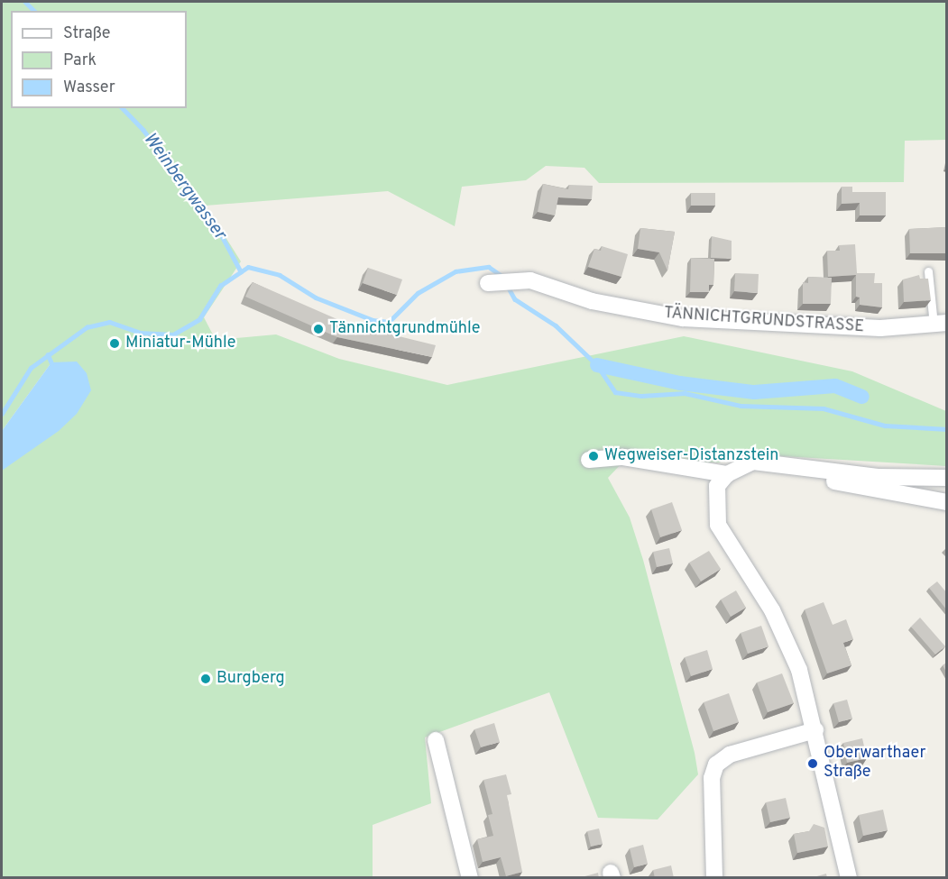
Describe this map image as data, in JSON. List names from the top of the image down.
{
  "streets": {
    "street": ["TÄNNICHTGRUNDSTRASSE"]
  },
  "water": ["Weinbergwasser"],
  "places": [
    "Tännichtgrundmühle",
    "Miniatur-Mühle",
    "Wegweiser-Distanzstein",
    "Burgberg",
    "Oberwarthaer Straße"
  ],
  "legend": ["Straße", "Park", "Wasser"]
}
